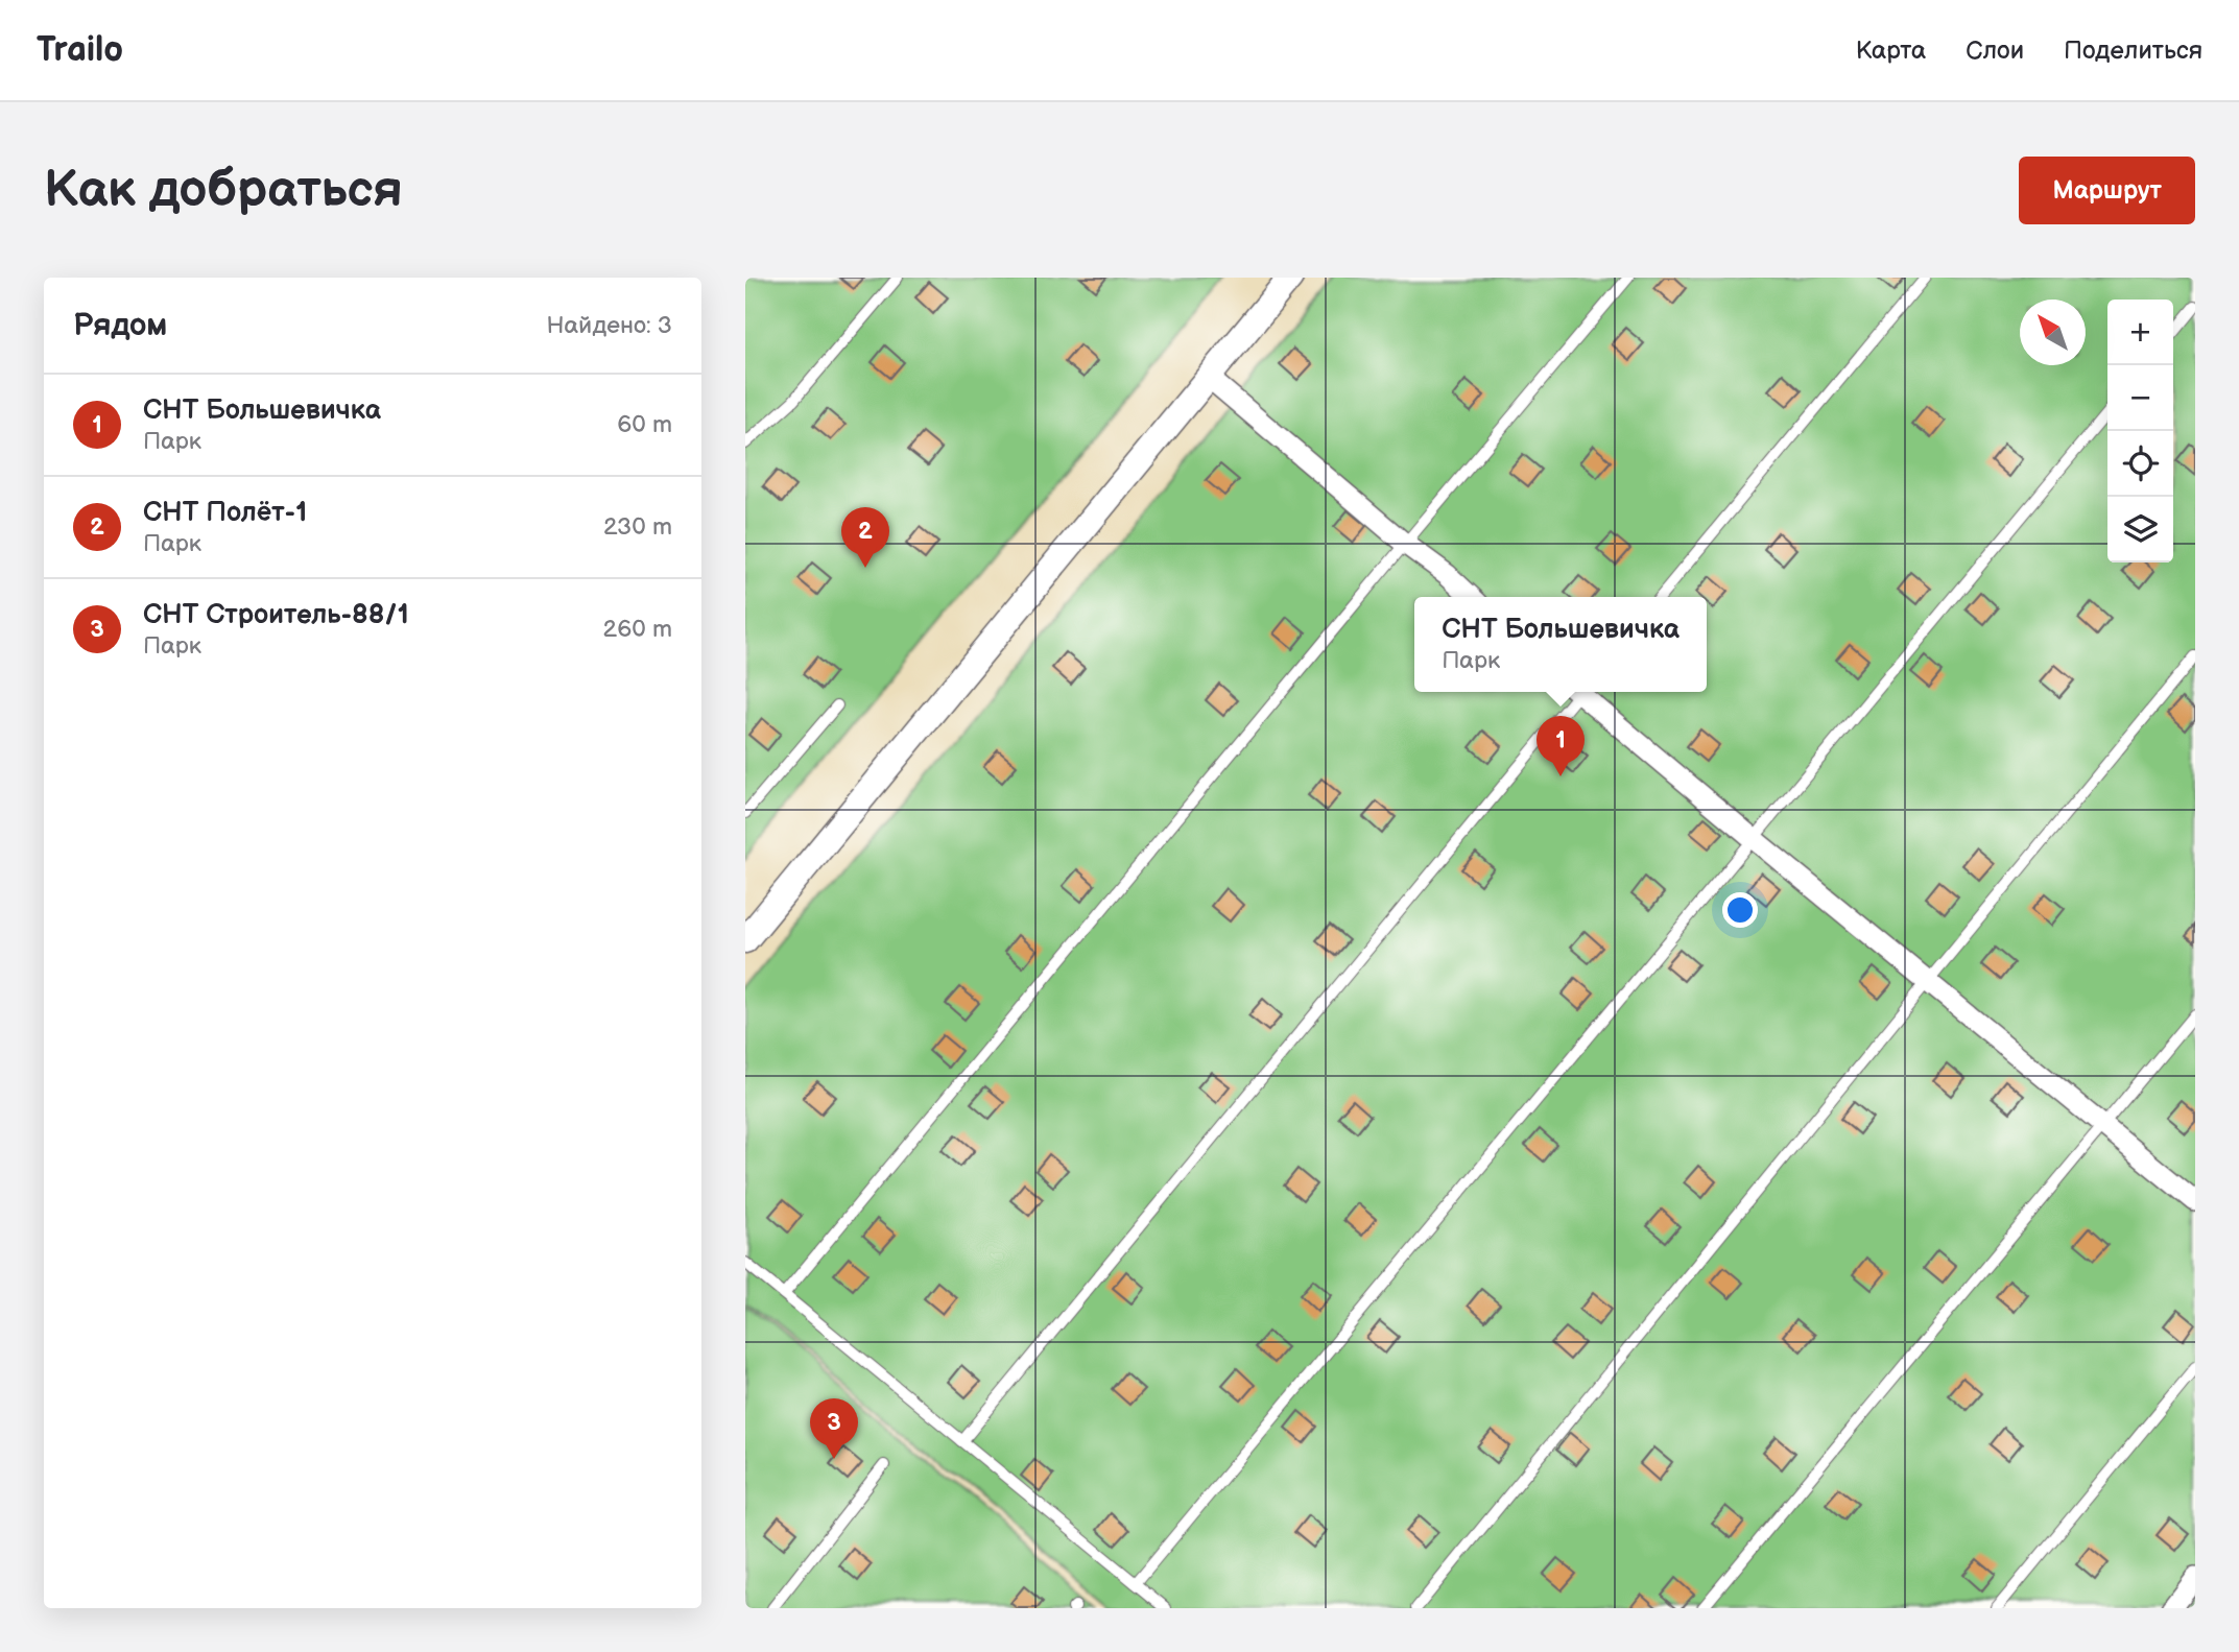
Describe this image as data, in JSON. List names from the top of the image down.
{
  "north": "top left",
  "page": {
    "header": "Trailo",
    "nav": ["Карта", "Слои", "Поделиться"],
    "buttons": "Маршрут",
    "title": "Как добраться",
    "heading": ["Рядом", "Найдено: 3"],
    "map_buttons": ["+", "−"],
    "list": [
      {
        "mark": "1",
        "name": "СНТ Большевичка",
        "note": "Парк",
        "value": "60 m"
      },
      {
        "mark": "2",
        "name": "СНТ Полёт-1",
        "note": "Парк",
        "value": "230 m"
      },
      {
        "mark": "3",
        "name": "СНТ Строитель-88/1",
        "note": "Парк",
        "value": "260 m"
      }
    ],
    "pins": ["2", "1", "3"],
    "popup": ["СНТ Большевичка", "Парк"]
  }
}
